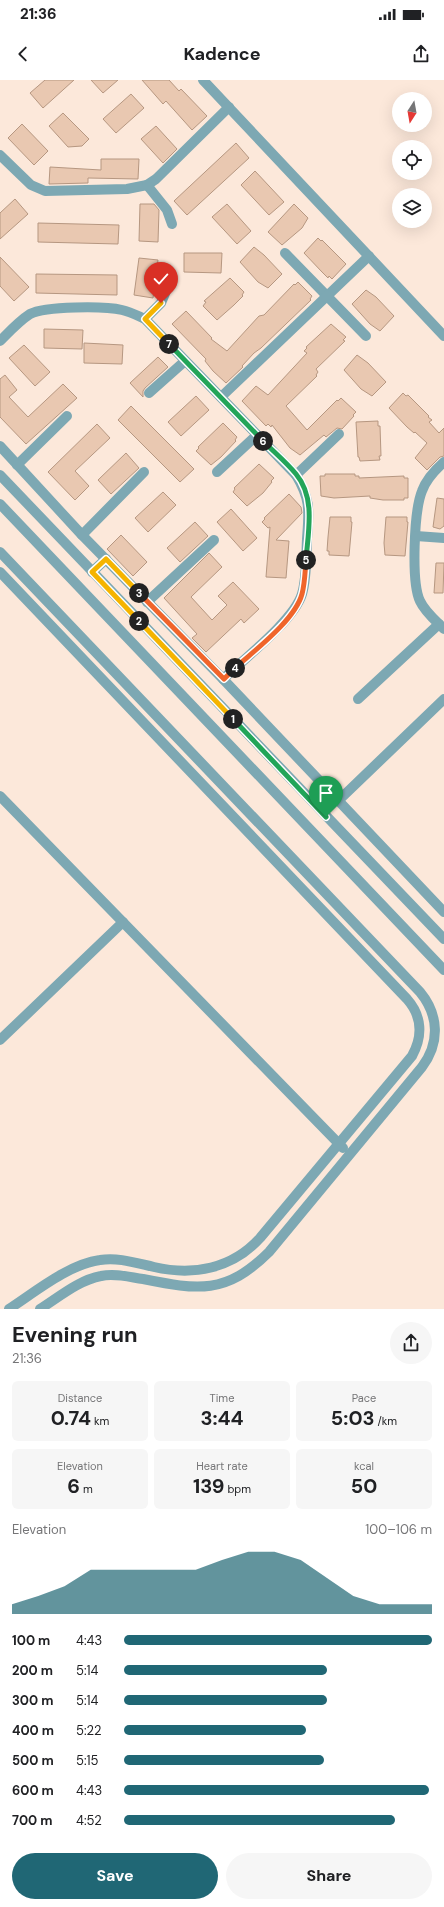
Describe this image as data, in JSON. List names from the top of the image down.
{
  "north": "bottom",
  "page": {
    "status": "21:36",
    "header": "Kadence",
    "pins": [
      "7",
      "6",
      "5",
      "3",
      "2",
      "4",
      "1"
    ],
    "heading": ["Evening run", "21:36"],
    "stats": [
      ["Distance", "0.74 km"],
      ["Time", "3:44"],
      ["Pace", "5:03 /km"],
      ["Elevation", "6 m"],
      ["Heart rate", "139 bpm"],
      ["kcal", "50"]
    ],
    "chart": ["Elevation", "100–106 m"],
    "list": [
      {
        "name": "100 m",
        "note": "4:43"
      },
      {
        "name": "200 m",
        "note": "5:14"
      },
      {
        "name": "300 m",
        "note": "5:14"
      },
      {
        "name": "400 m",
        "note": "5:22"
      },
      {
        "name": "500 m",
        "note": "5:15"
      },
      {
        "name": "600 m",
        "note": "4:43"
      },
      {
        "name": "700 m",
        "note": "4:52"
      }
    ],
    "buttons": ["Save", "Share"]
  }
}
